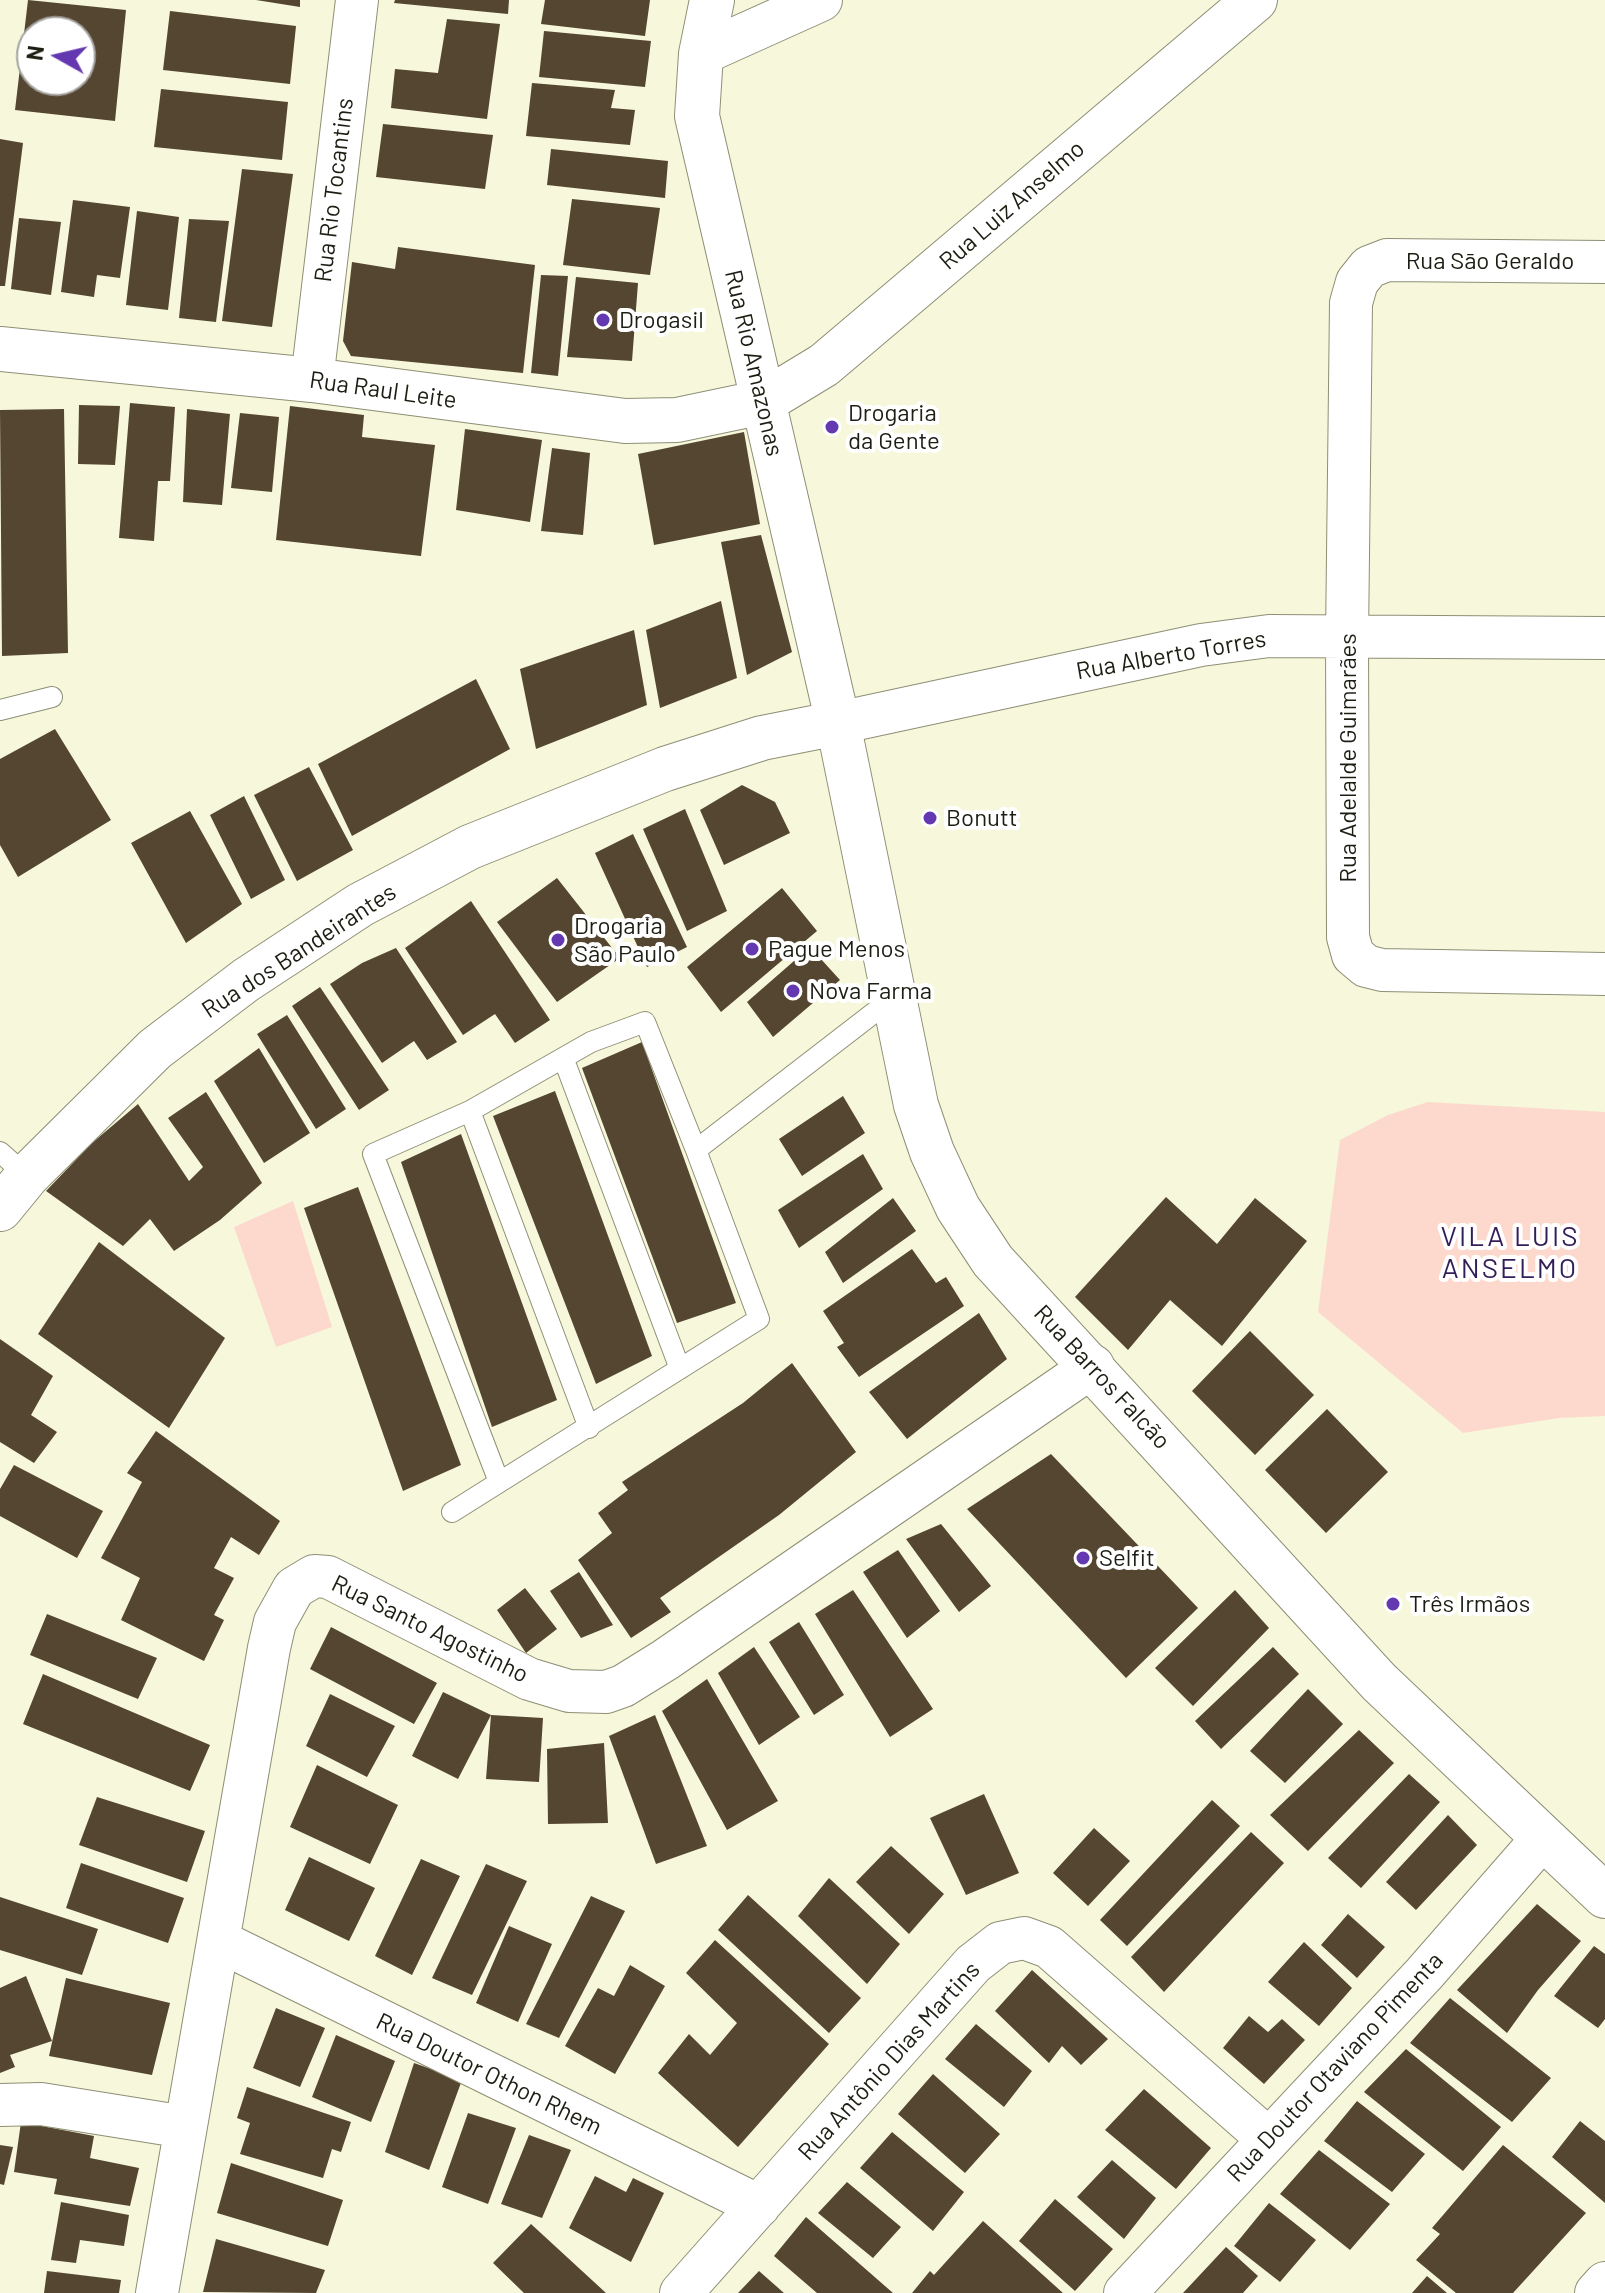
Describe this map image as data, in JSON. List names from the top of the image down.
{
  "streets": {
    "street": [
      "Rua Rio Tocantins",
      "Rua Luiz Anselmo",
      "Rua Sāo Geraldo",
      "Rua Rio Amazonas",
      "Rua Raul Leite",
      "Rua Alberto Torres",
      "Rua Adelalde Guimarães",
      "Rua dos Bandeirantes",
      "Rua Barros Falcão",
      "Rua Santo Agostinho",
      "Rua Antônio Dias Martins",
      "Rua Doutor Otaviano Pimenta",
      "Rua Doutor Othon Rhem"
    ]
  },
  "crossings": [
    ["Rua Rio Tocantins", "Rua Raul Leite"],
    ["Rua Luiz Anselmo", "Rua Rio Amazonas"],
    ["Rua Luiz Anselmo", "Rua Raul Leite"],
    ["Rua Sāo Geraldo", "Rua Adelalde Guimarães"],
    ["Rua Rio Amazonas", "Rua Raul Leite"],
    ["Rua Rio Amazonas", "Rua Alberto Torres"],
    ["Rua Rio Amazonas", "Rua dos Bandeirantes"],
    ["Rua Rio Amazonas", "Rua Barros Falcão"],
    ["Rua Alberto Torres", "Rua Adelalde Guimarães"],
    ["Rua Alberto Torres", "Rua dos Bandeirantes"],
    ["Rua Alberto Torres", "Rua Barros Falcão"],
    ["Rua dos Bandeirantes", "Rua Barros Falcão"],
    ["Rua Barros Falcão", "Rua Santo Agostinho"],
    ["Rua Barros Falcão", "Rua Doutor Otaviano Pimenta"],
    ["Rua Santo Agostinho", "Rua Doutor Othon Rhem"],
    ["Rua Antônio Dias Martins", "Rua Doutor Otaviano Pimenta"],
    ["Rua Antônio Dias Martins", "Rua Doutor Othon Rhem"]
  ],
  "districts": ["VILA LUIS ANSELMO"],
  "places": [
    "Drogasil",
    "Drogaria da Gente",
    "Bonutt",
    "Drogaria São Paulo",
    "Pague Menos",
    "Nova Farma",
    "Selfit",
    "Três Irmãos"
  ],
  "north": "left"
}
